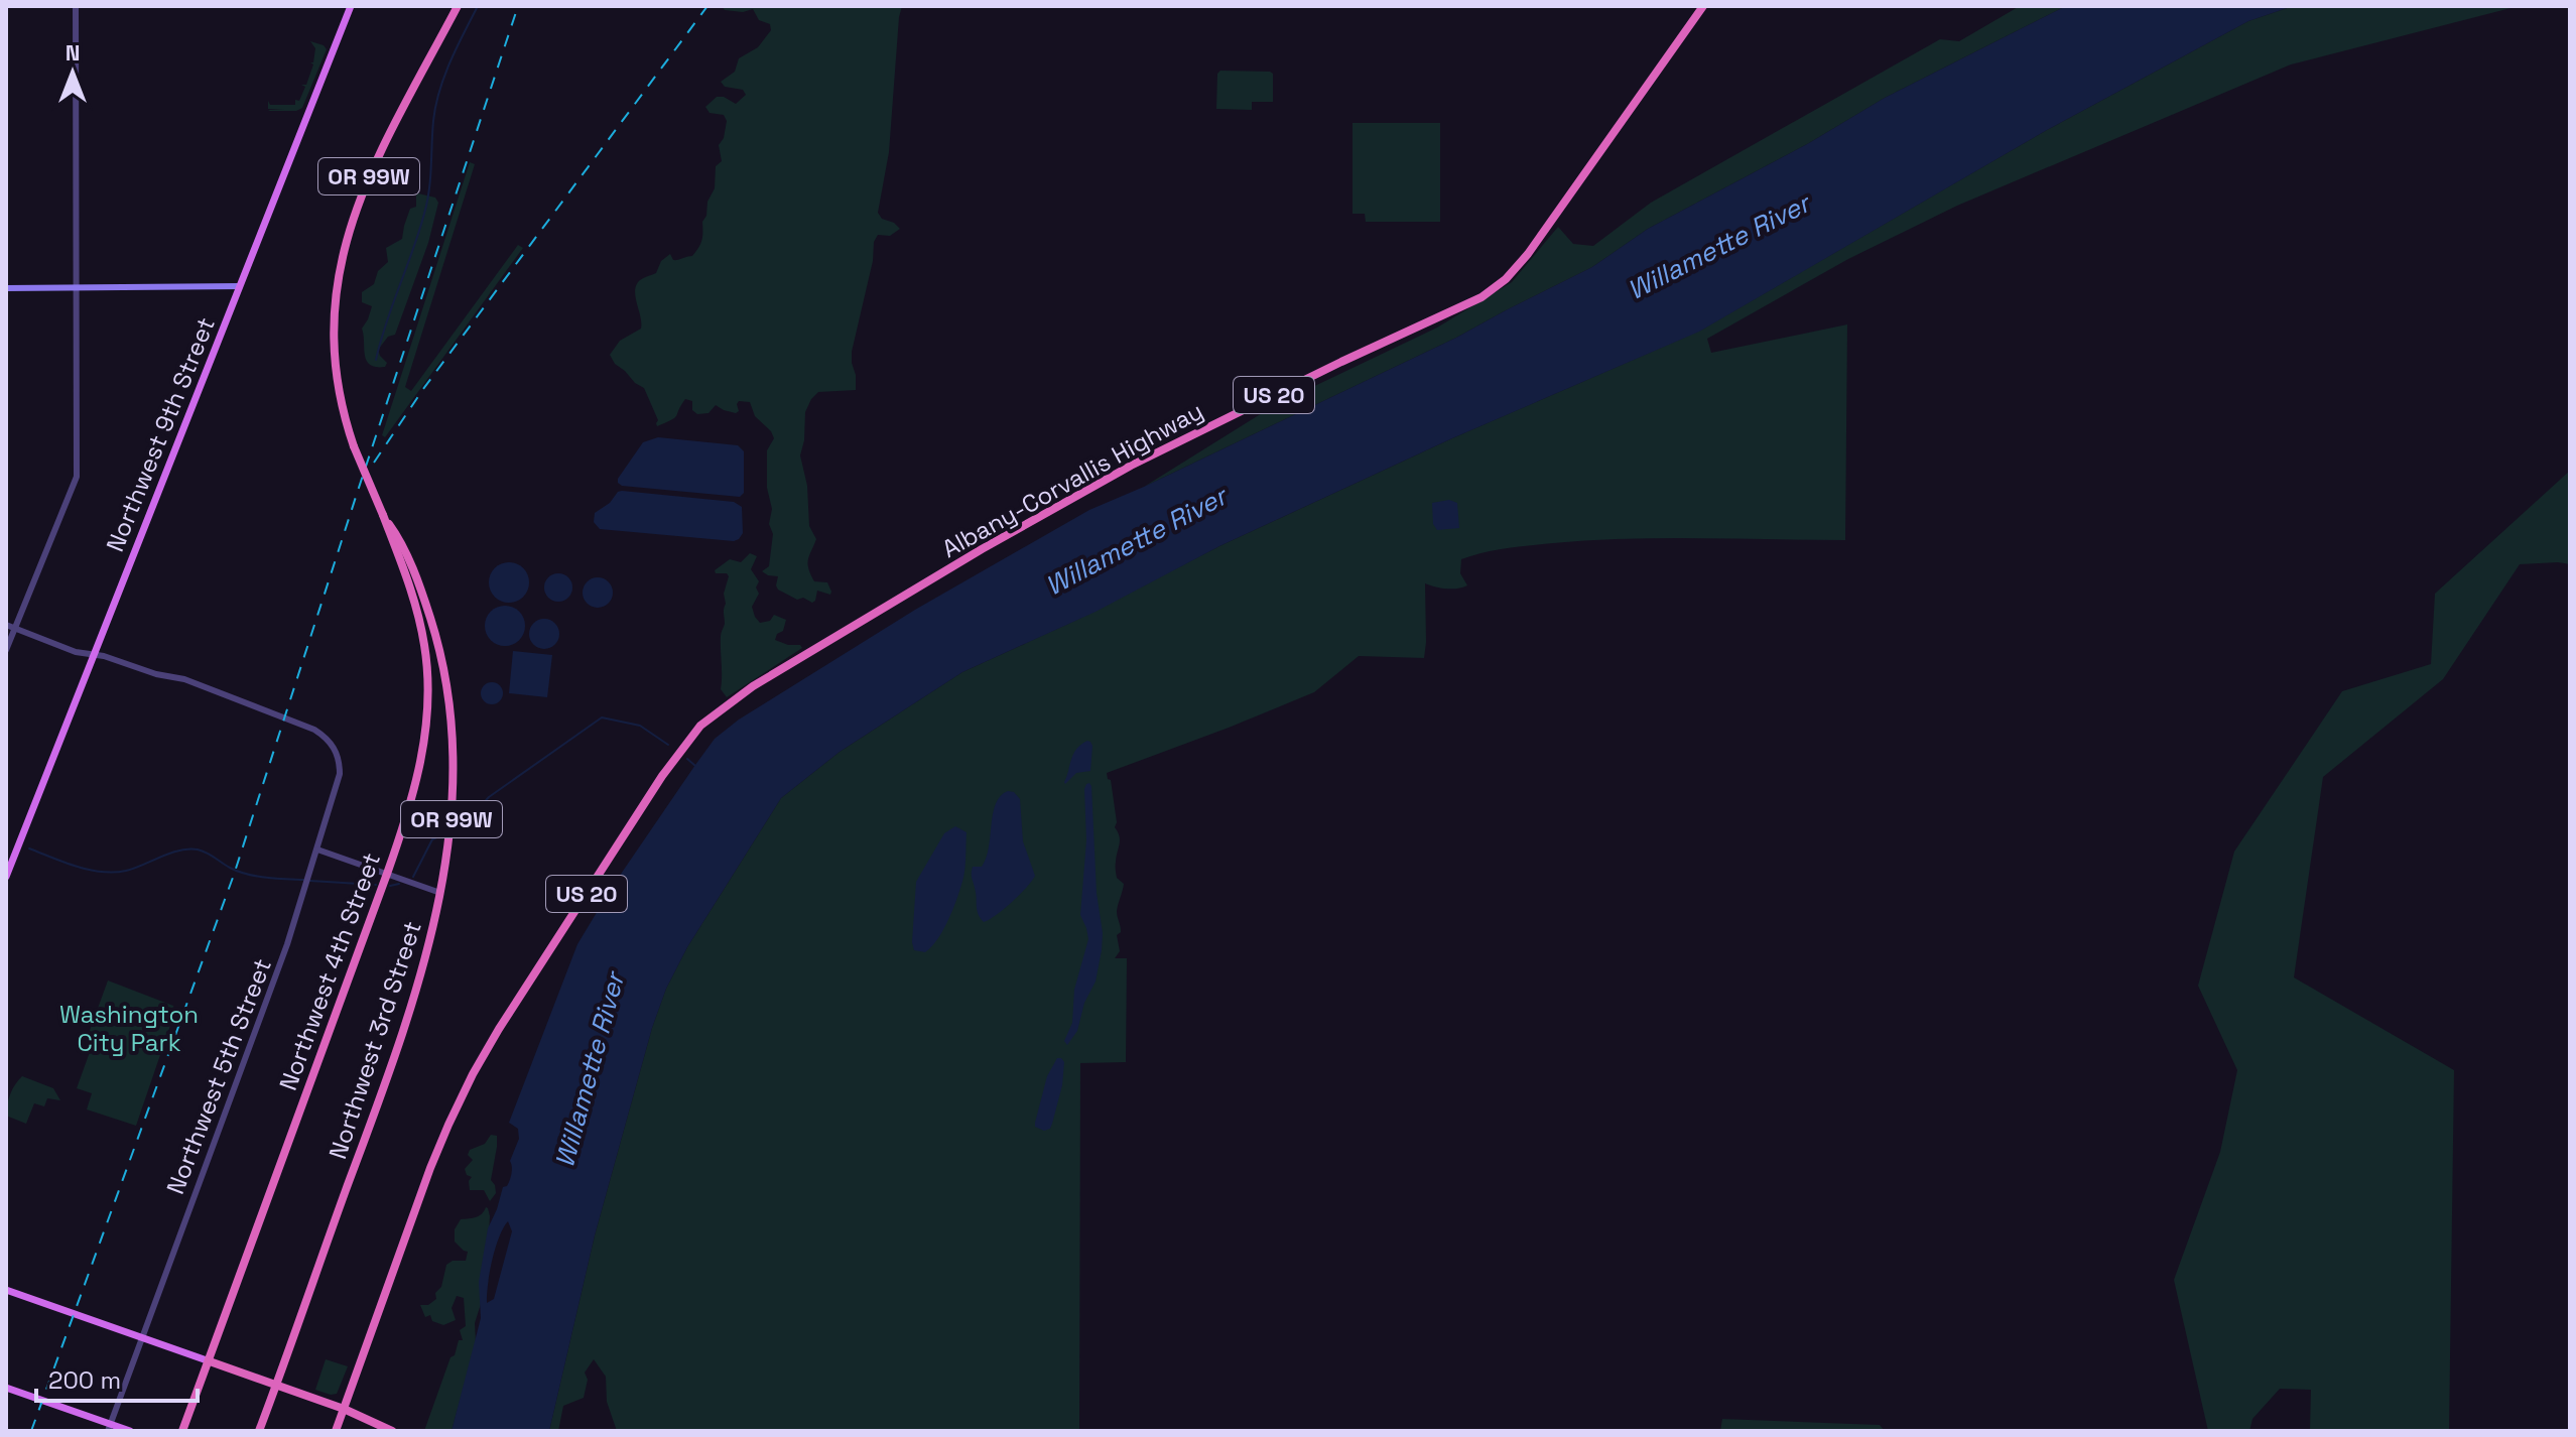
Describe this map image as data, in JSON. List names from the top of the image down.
{
  "streets": {
    "highway": [
      "OR 99W",
      "US 20",
      "Albany-Corvallis Highway",
      "Northwest 4th Street",
      "Northwest 3rd Street"
    ],
    "main road": ["Northwest 9th Street"],
    "street": ["Northwest 5th Street"]
  },
  "crossings": [
    ["OR 99W", "Northwest 4th Street"],
    ["OR 99W", "Northwest 3rd Street"],
    ["US 20", "Albany-Corvallis Highway"],
    ["Northwest 9th Street", "Northwest 5th Street"],
    ["Northwest 4th Street", "Northwest 3rd Street"]
  ],
  "water": ["Willamette River"],
  "parks": ["Washington City Park"],
  "scale_bar": "200 m",
  "north": "top"
}
